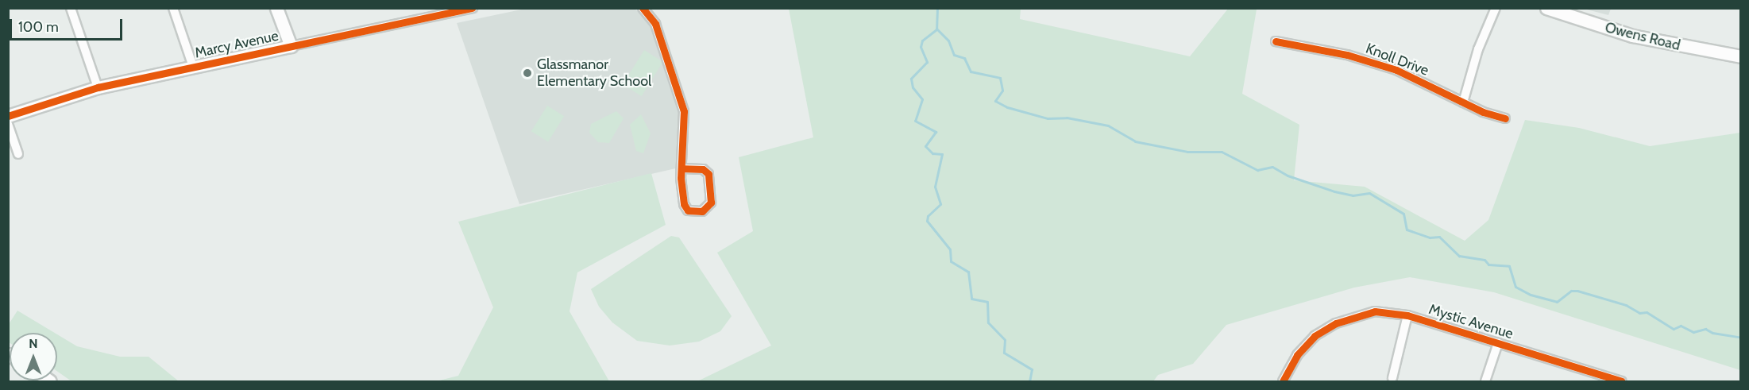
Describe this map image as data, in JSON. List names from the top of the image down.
{
  "streets": {
    "street": [
      "Owens Road",
      "Marcy Avenue",
      "Knoll Drive",
      "Mystic Avenue"
    ]
  },
  "places": ["Glassmanor Elementary School"],
  "scale_bar": "100 m",
  "north": "top"
}
